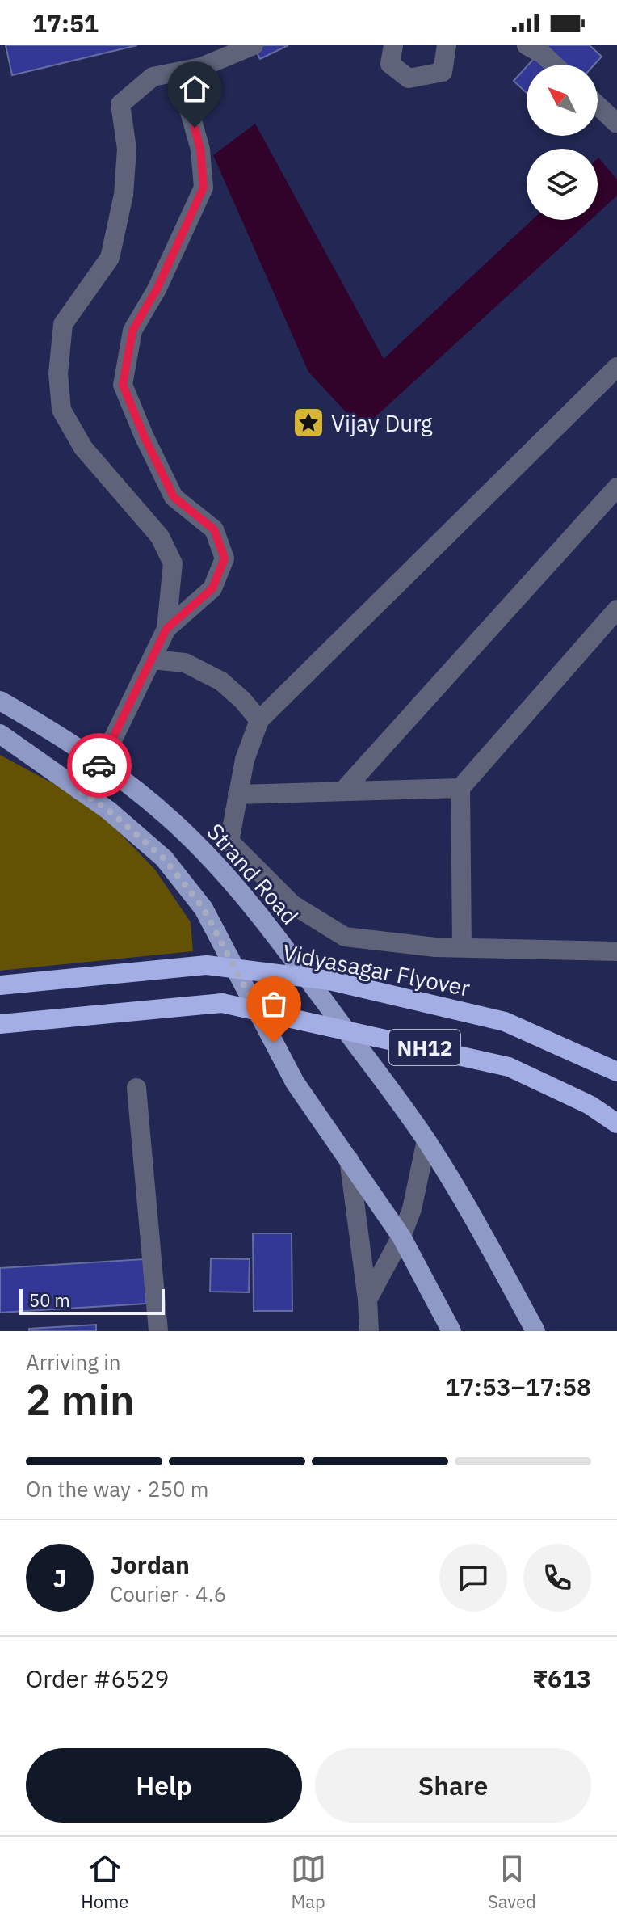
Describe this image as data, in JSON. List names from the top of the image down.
{
  "streets": {
    "highway": ["Vidyasagar Flyover", "NH12"],
    "main road": ["Strand Road"]
  },
  "places": {
    "place": ["Vijay Durg"]
  },
  "scale_bar": "50 m",
  "north": "top left",
  "page": {
    "status": "17:51",
    "scale": "50 m",
    "heading": ["2 min", "Arriving in", "17:53–17:58"],
    "panel": [
      "Jordan",
      "Courier · 4.6",
      "Order #6529",
      "₹613"
    ],
    "bar": "On the way · 250 m",
    "round": "J",
    "buttons": ["Help", "Share"],
    "tabs": ["Home", "Map", "Saved"]
  }
}
